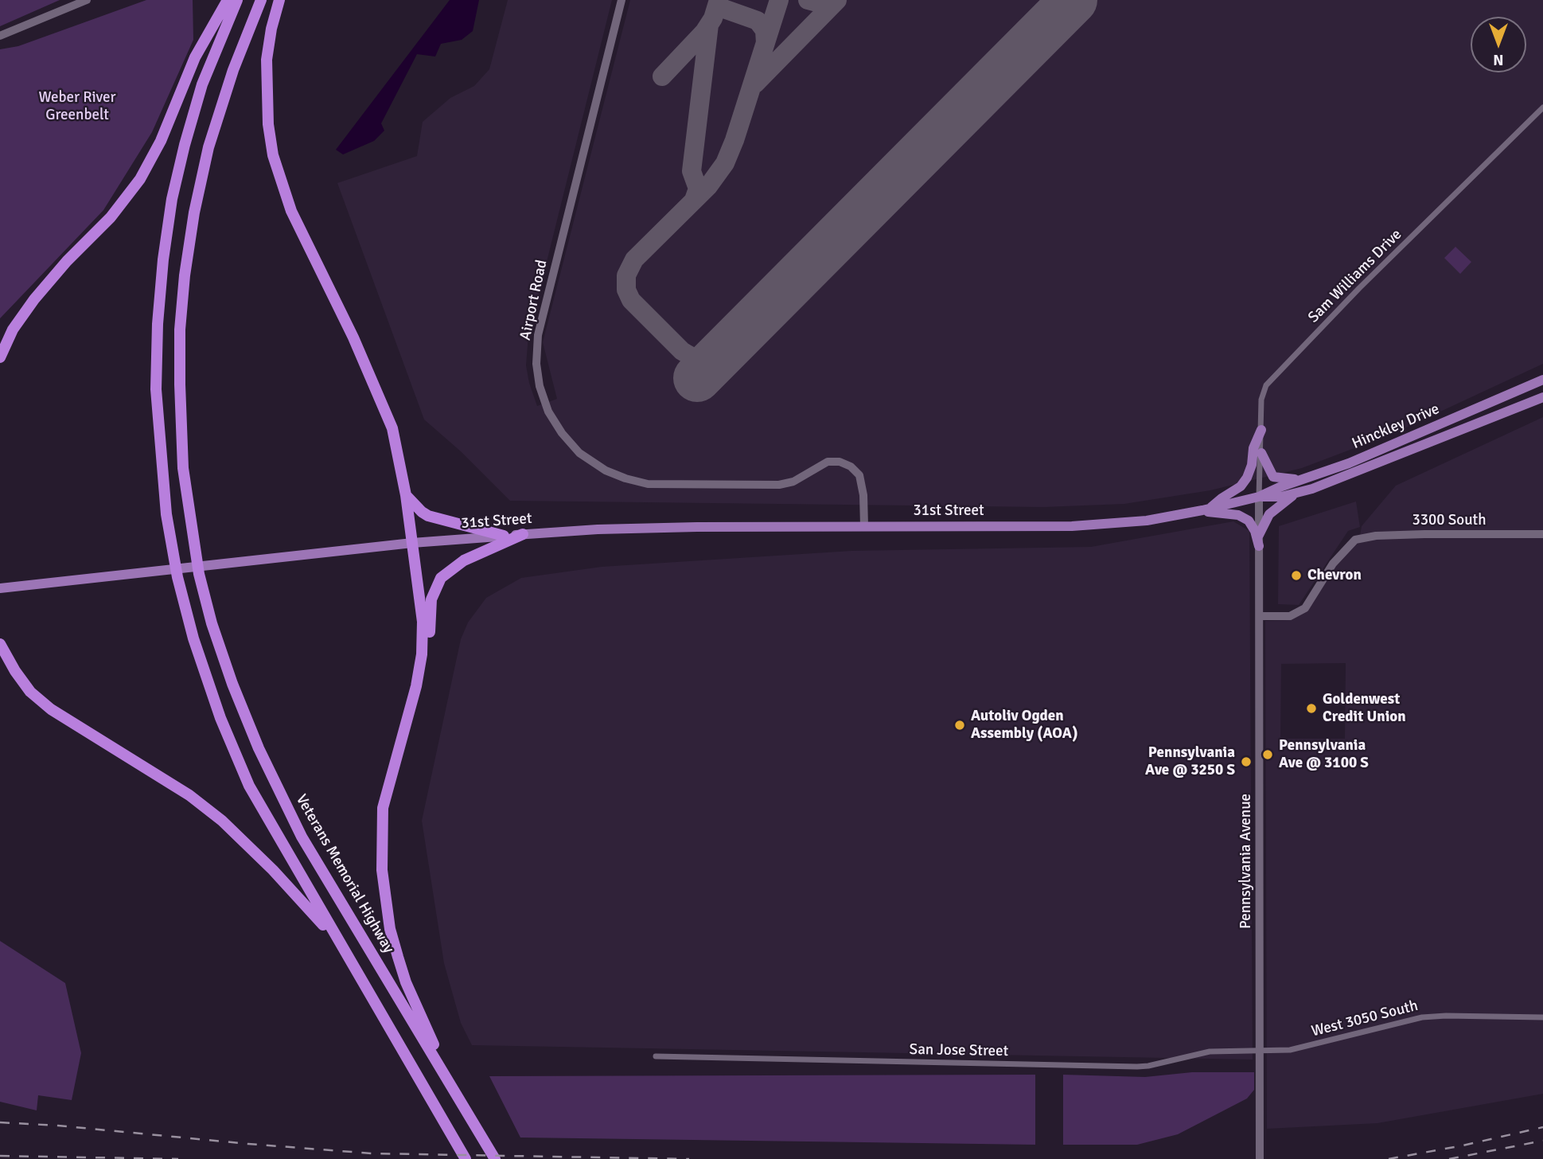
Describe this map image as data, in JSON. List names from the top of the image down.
{
  "streets": {
    "highway": ["Veterans Memorial Highway"],
    "main road": ["Hinckley Drive", "31st Street"],
    "street": [
      "Sam Williams Drive",
      "Airport Road",
      "3300 South",
      "Pennsylvania Avenue",
      "West 3050 South",
      "San Jose Street"
    ]
  },
  "crossings": [
    ["Sam Williams Drive", "Hinckley Drive"],
    ["Sam Williams Drive", "Pennsylvania Avenue"],
    ["Airport Road", "31st Street"],
    ["Hinckley Drive", "31st Street"],
    ["Hinckley Drive", "Pennsylvania Avenue"],
    ["3300 South", "Pennsylvania Avenue"],
    ["Pennsylvania Avenue", "West 3050 South"],
    ["Pennsylvania Avenue", "San Jose Street"],
    ["West 3050 South", "San Jose Street"]
  ],
  "parks": ["Weber River Greenbelt"],
  "places": [
    "Chevron",
    "Goldenwest Credit Union",
    "Autoliv Ogden Assembly (AOA)",
    "Pennsylvania Ave @ 3100 S",
    "Pennsylvania Ave @ 3250 S"
  ],
  "north": "bottom"
}
